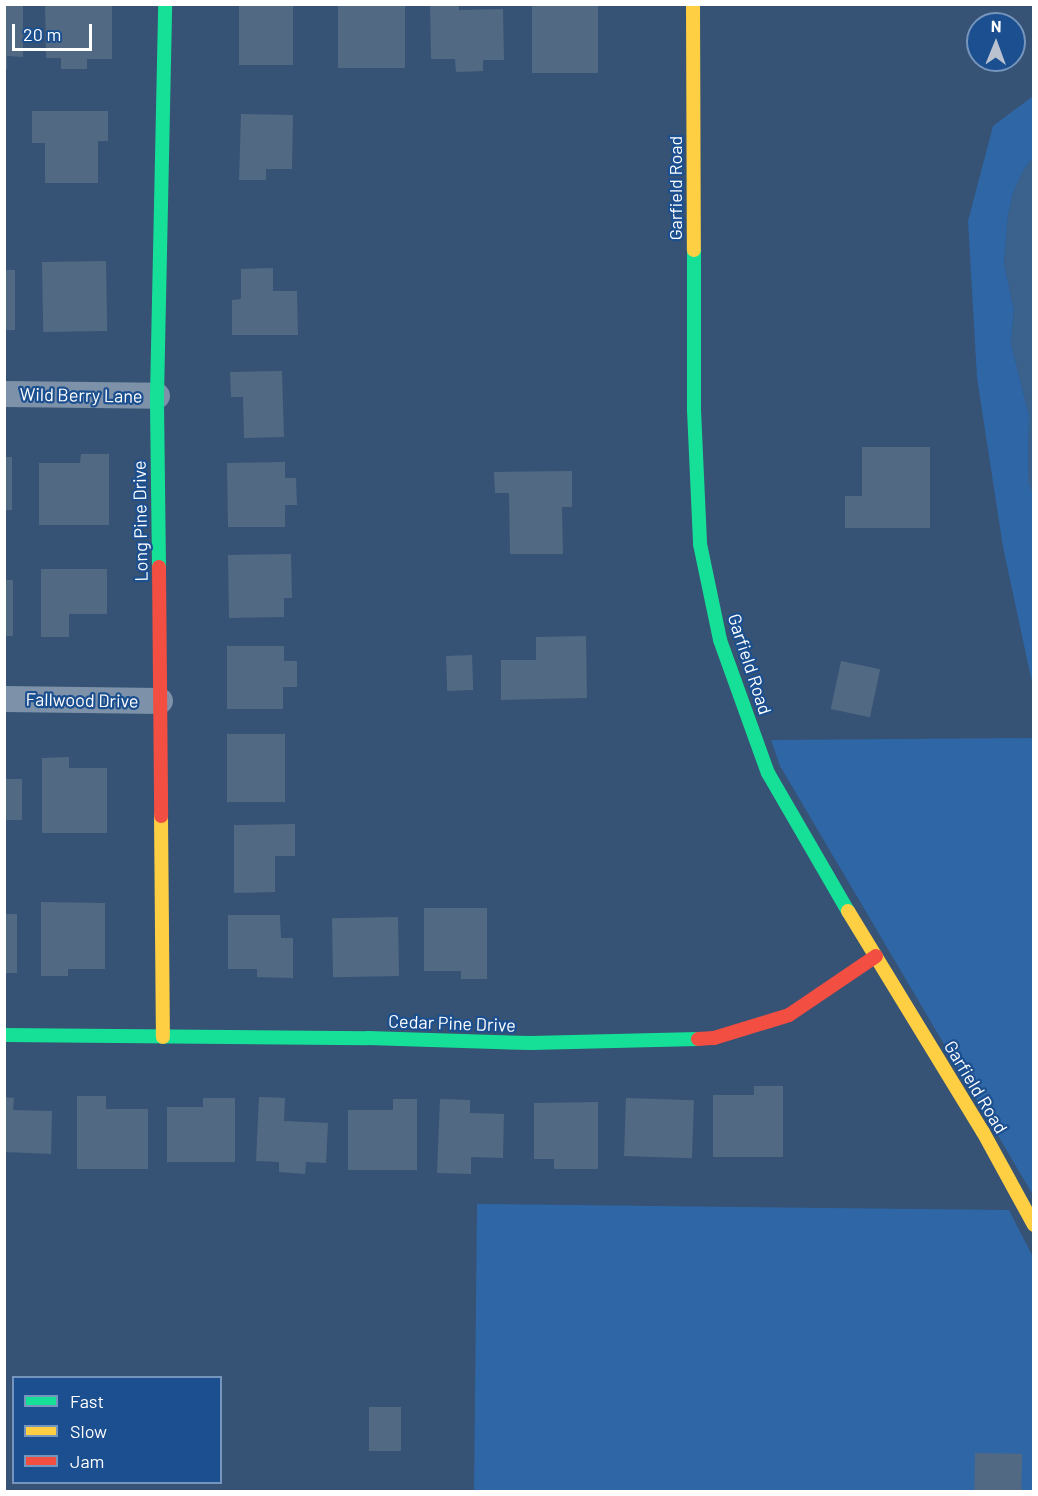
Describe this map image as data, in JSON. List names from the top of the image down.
{
  "streets": {
    "street": [
      "Garfield Road",
      "Wild Berry Lane",
      "Long Pine Drive",
      "Fallwood Drive",
      "Cedar Pine Drive"
    ]
  },
  "crossings": [
    ["Garfield Road", "Cedar Pine Drive"],
    ["Wild Berry Lane", "Long Pine Drive"],
    ["Long Pine Drive", "Fallwood Drive"],
    ["Long Pine Drive", "Cedar Pine Drive"]
  ],
  "legend": ["Fast", "Slow", "Jam"],
  "scale_bar": "20 m",
  "north": "top"
}
